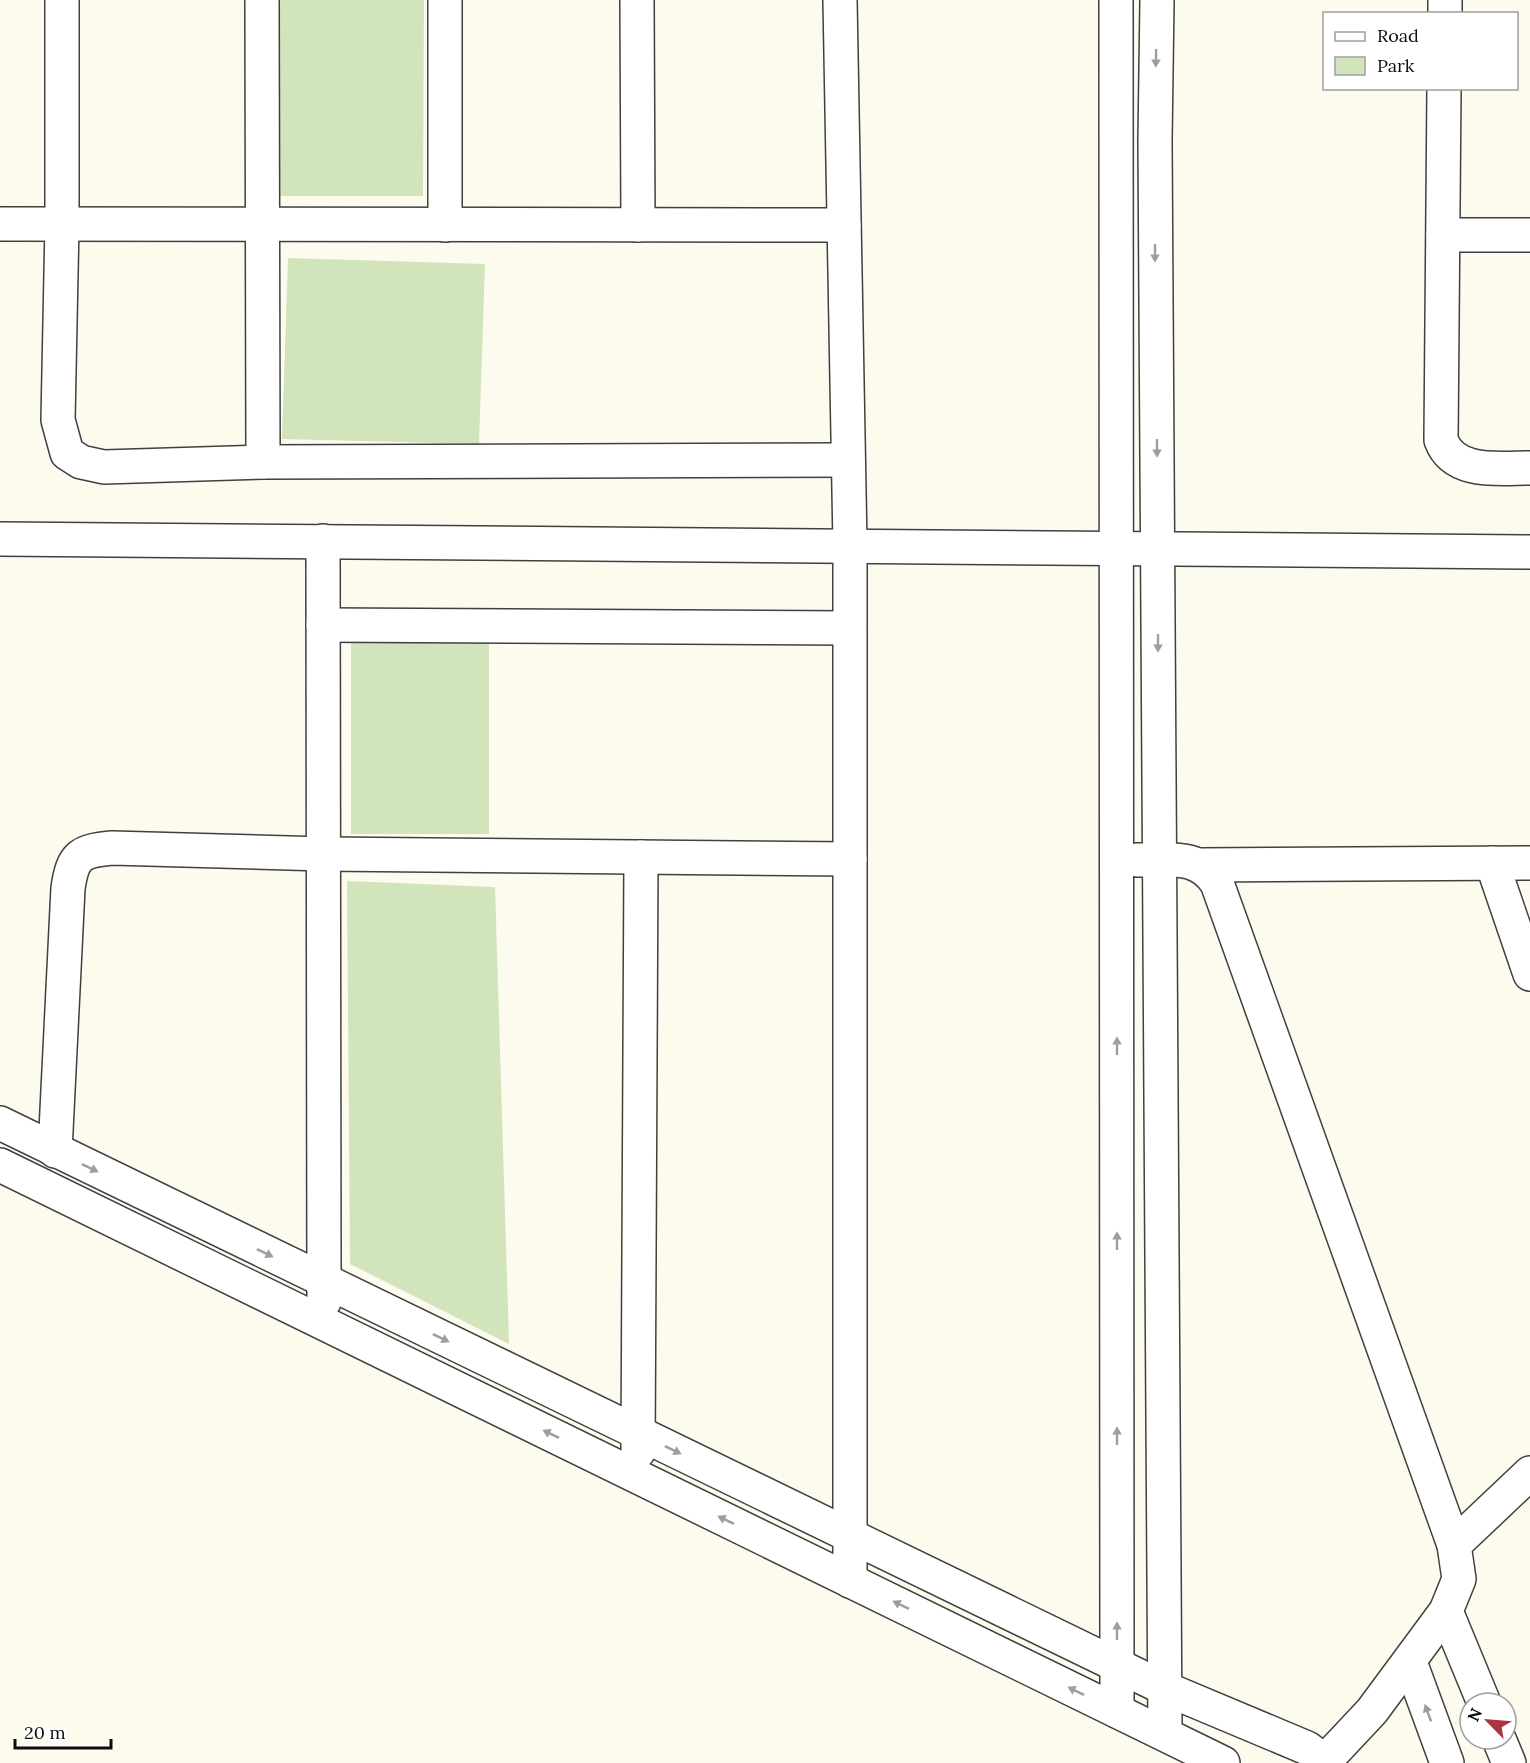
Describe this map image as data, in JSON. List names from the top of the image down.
{
  "legend": ["Road", "Park"],
  "scale_bar": "20 m",
  "north": "top left"
}
